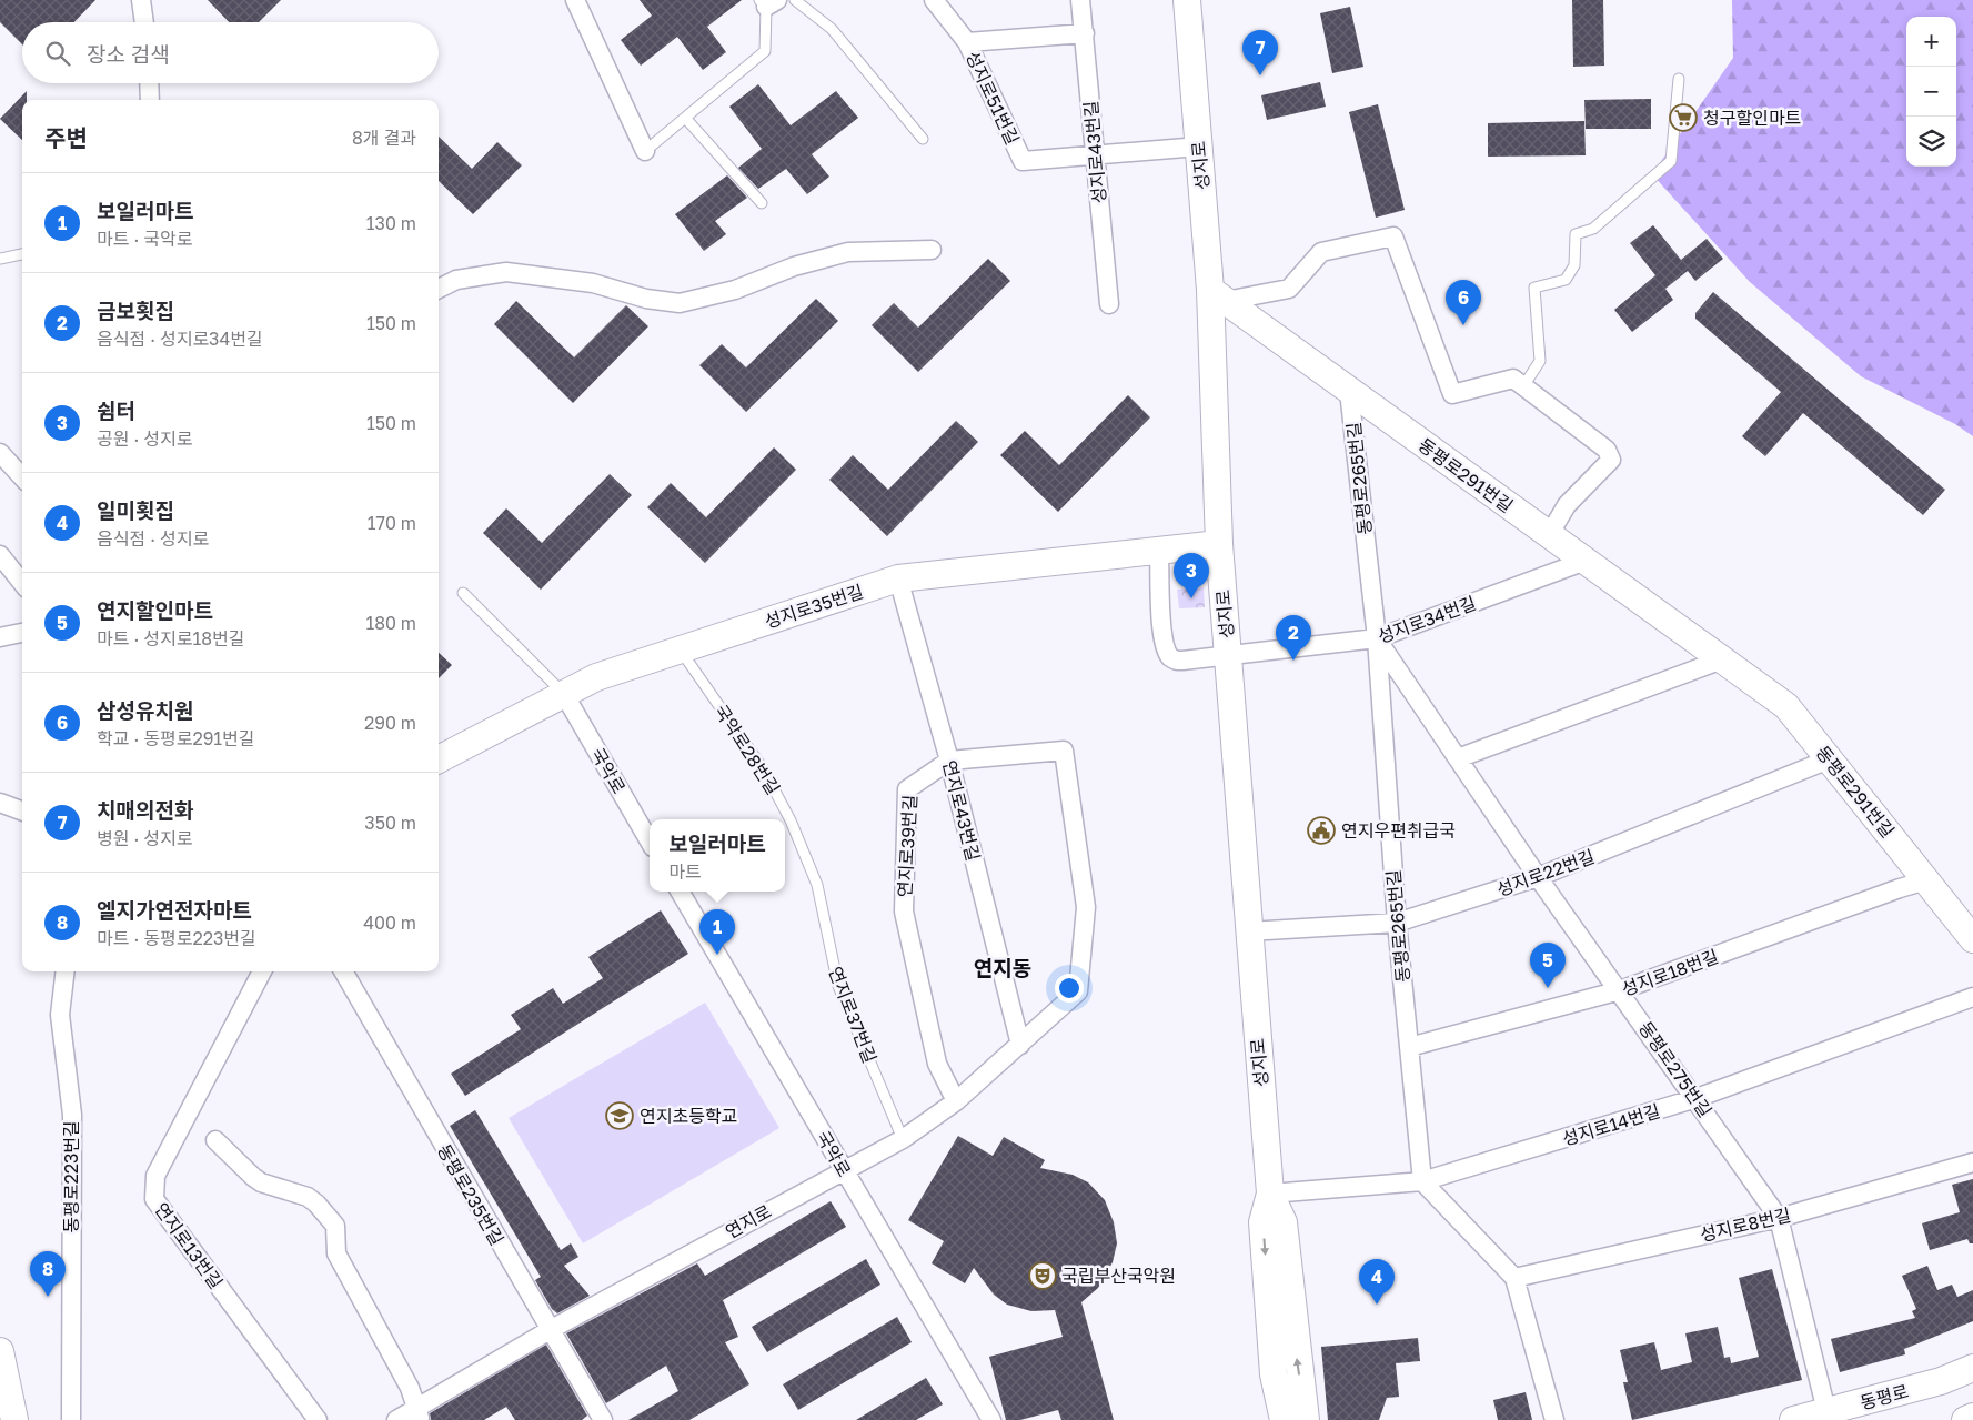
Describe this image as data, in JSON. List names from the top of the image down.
{
  "streets": {
    "main road": [
      "성지로",
      "동평로291번길",
      "성지로35번길",
      "동평로"
    ],
    "street": [
      "성지로51번길",
      "성지로43번길",
      "동평로265번길",
      "성지로34번길",
      "국악로",
      "연지로43번길",
      "연지로39번길",
      "성지로22번길",
      "성지로18번길",
      "동평로275번길",
      "성지로14번길",
      "동평로223번길",
      "동평로235번길",
      "연지로",
      "성지로8번길",
      "연지로13번길"
    ],
    "lane": ["국악로28번길", "연지로37번길"]
  },
  "crossings": [
    ["성지로51번길", "성지로43번길"],
    ["성지로51번길", "성지로"],
    ["성지로", "동평로291번길"],
    ["성지로", "성지로35번길"],
    ["성지로", "성지로34번길"],
    ["성지로", "성지로22번길"],
    ["성지로", "성지로14번길"],
    ["동평로291번길", "동평로265번길"],
    ["동평로291번길", "성지로34번길"],
    ["동평로291번길", "성지로22번길"],
    ["동평로291번길", "성지로18번길"],
    ["동평로265번길", "성지로34번길"],
    ["동평로265번길", "성지로22번길"],
    ["동평로265번길", "성지로18번길"],
    ["동평로265번길", "동평로275번길"],
    ["동평로265번길", "성지로14번길"],
    ["성지로35번길", "성지로34번길"],
    ["성지로35번길", "국악로28번길"],
    ["성지로35번길", "국악로"],
    ["성지로35번길", "연지로43번길"],
    ["성지로34번길", "동평로275번길"],
    ["국악로28번길", "연지로37번길"],
    ["국악로", "연지로"],
    ["연지로43번길", "연지로39번길"],
    ["연지로43번길", "연지로"],
    ["연지로39번길", "연지로"],
    ["성지로22번길", "동평로275번길"],
    ["성지로18번길", "동평로275번길"],
    ["연지로37번길", "연지로"],
    ["동평로275번길", "성지로14번길"],
    ["동평로275번길", "성지로8번길"],
    ["동평로275번길", "동평로"],
    ["동평로235번길", "연지로"]
  ],
  "districts": ["연지동"],
  "places": {
    "supermarket": ["청구할인마트"],
    "public building": ["연지우편취급국"],
    "school or university": ["연지초등학교"],
    "theatre": ["국립부산국악원"]
  },
  "page": {
    "map_buttons": ["+", "−"],
    "search": "장소 검색",
    "pins": [
      "7",
      "6",
      "3",
      "2",
      "1",
      "5",
      "8",
      "4"
    ],
    "heading": ["주변", "8개 결과"],
    "list": [
      {
        "mark": "1",
        "name": "보일러마트",
        "note": "마트 · 국악로",
        "value": "130 m"
      },
      {
        "mark": "2",
        "name": "금보횟집",
        "note": "음식점 · 성지로34번길",
        "value": "150 m"
      },
      {
        "mark": "3",
        "name": "쉼터",
        "note": "공원 · 성지로",
        "value": "150 m"
      },
      {
        "mark": "4",
        "name": "일미횟집",
        "note": "음식점 · 성지로",
        "value": "170 m"
      },
      {
        "mark": "5",
        "name": "연지할인마트",
        "note": "마트 · 성지로18번길",
        "value": "180 m"
      },
      {
        "mark": "6",
        "name": "삼성유치원",
        "note": "학교 · 동평로291번길",
        "value": "290 m"
      },
      {
        "mark": "7",
        "name": "치매의전화",
        "note": "병원 · 성지로",
        "value": "350 m"
      },
      {
        "mark": "8",
        "name": "엘지가연전자마트",
        "note": "마트 · 동평로223번길",
        "value": "400 m"
      }
    ],
    "popup": ["보일러마트", "마트"]
  }
}
